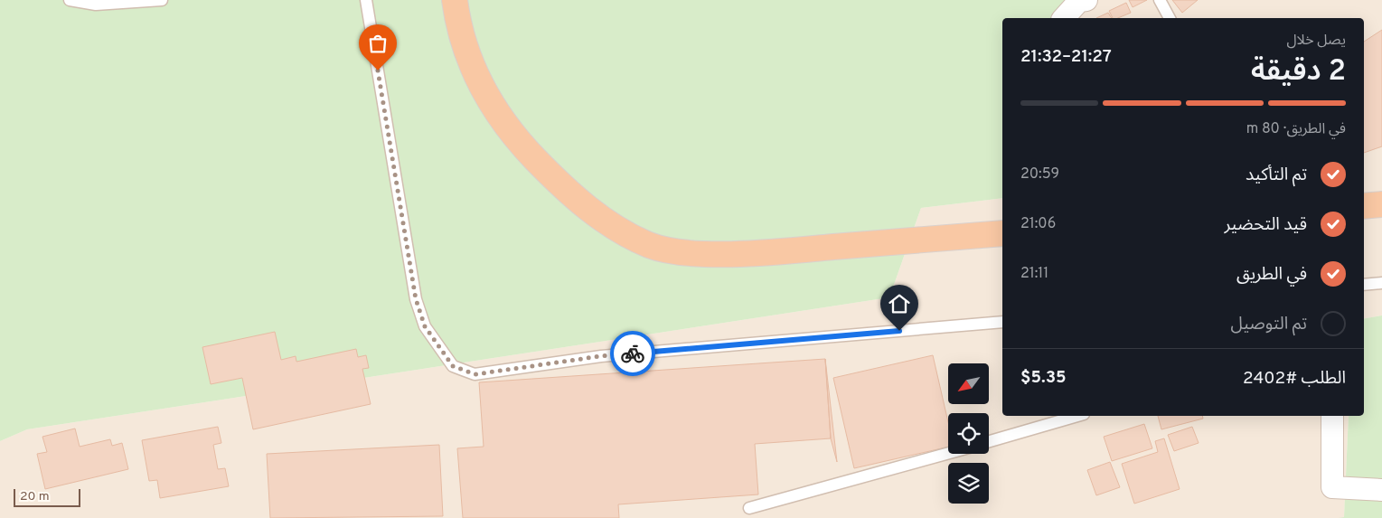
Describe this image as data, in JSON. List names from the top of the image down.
{
  "scale_bar": "20 m",
  "north": "bottom left",
  "page": {
    "heading": ["2 دقيقة", "يصل خلال", "21:27–21:32"],
    "panel": ["الطلب #2402", "$5.35"],
    "bar": "في الطريق · 80 m",
    "list": [
      ["تم التأكيد", "20:59"],
      ["قيد التحضير", "21:06"],
      ["في الطريق", "21:11"],
      "تم التوصيل"
    ],
    "scale": "20 m"
  }
}
